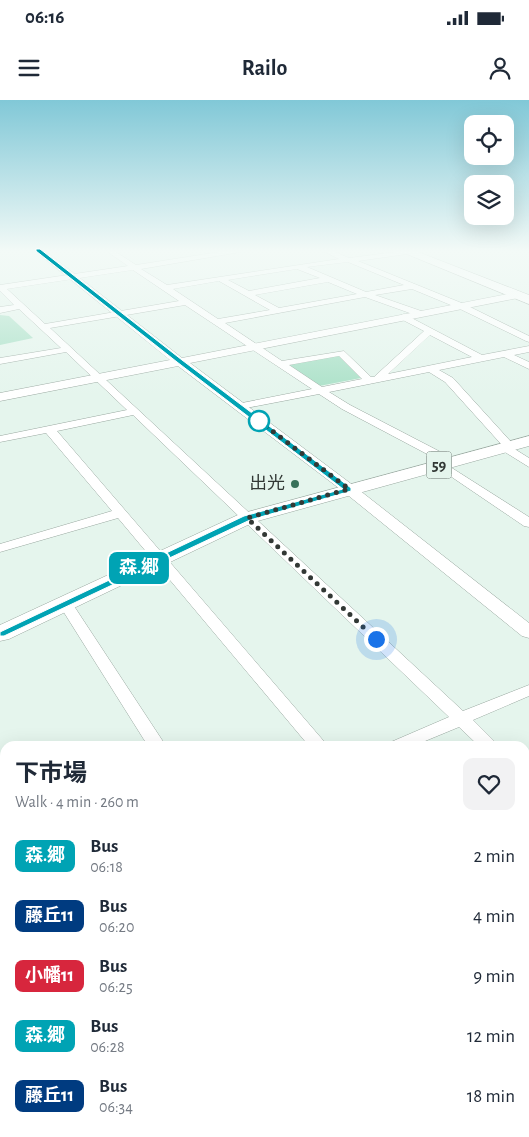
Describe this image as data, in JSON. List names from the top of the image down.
{
  "streets": {
    "main road": ["59"]
  },
  "places": ["出光"],
  "lines": ["bus line 森.郷"],
  "page": {
    "status": "06:16",
    "header": "Railo",
    "on_map": "森.郷",
    "heading": ["下市場", "Walk · 4 min · 260 m"],
    "list": [
      {
        "mark": "森.郷",
        "name": "Bus",
        "note": "06:18",
        "value": "2 min"
      },
      {
        "mark": "藤丘11",
        "name": "Bus",
        "note": "06:20",
        "value": "4 min"
      },
      {
        "mark": "小幡11",
        "name": "Bus",
        "note": "06:25",
        "value": "9 min"
      },
      {
        "mark": "森.郷",
        "name": "Bus",
        "note": "06:28",
        "value": "12 min"
      },
      {
        "mark": "藤丘11",
        "name": "Bus",
        "note": "06:34",
        "value": "18 min"
      }
    ]
  }
}
